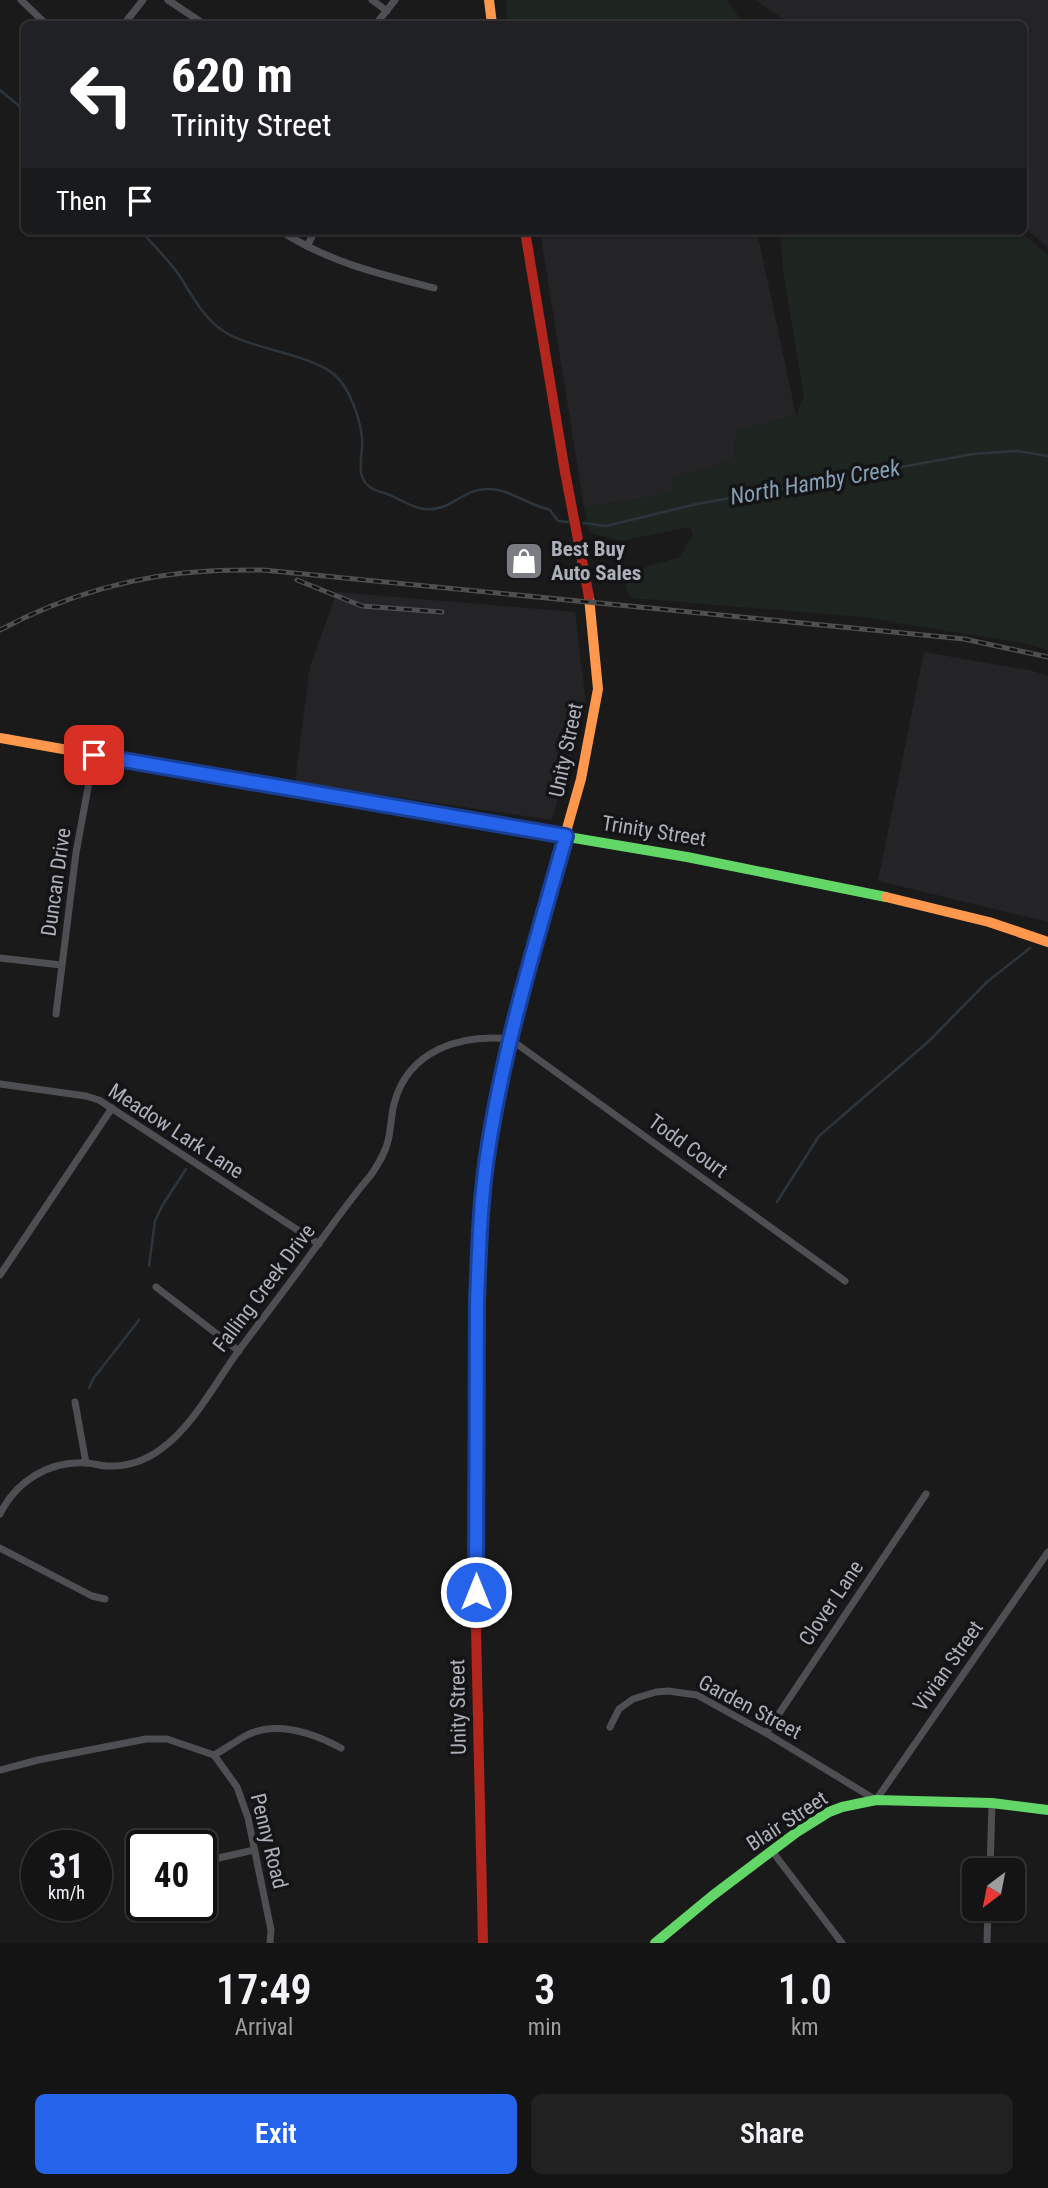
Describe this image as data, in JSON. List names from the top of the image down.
{
  "streets": {
    "street": [
      "Unity Street",
      "Trinity Street",
      "Duncan Drive",
      "Meadow Lark Lane",
      "Todd Court",
      "Falling Creek Drive",
      "Clover Lane",
      "Vivian Street",
      "Garden Street",
      "Blair Street",
      "Penny Road"
    ]
  },
  "crossings": [
    ["Unity Street", "Trinity Street"],
    ["Unity Street", "Todd Court"],
    ["Unity Street", "Falling Creek Drive"],
    ["Trinity Street", "Duncan Drive"],
    ["Meadow Lark Lane", "Falling Creek Drive"],
    ["Todd Court", "Falling Creek Drive"],
    ["Clover Lane", "Garden Street"],
    ["Vivian Street", "Garden Street"],
    ["Vivian Street", "Blair Street"],
    ["Garden Street", "Blair Street"]
  ],
  "water": ["North Hamby Creek"],
  "places": {
    "shop": ["Best Buy Auto Sales"]
  },
  "north": "bottom left",
  "page": {
    "turn": ["620 m", "Trinity Street"],
    "then": "Then",
    "speed": "31 km/h",
    "limit": "40",
    "eta": [
      "17:49",
      "Arrival",
      "3",
      "min",
      "1.0",
      "km"
    ],
    "buttons": ["Exit", "Share"]
  }
}
